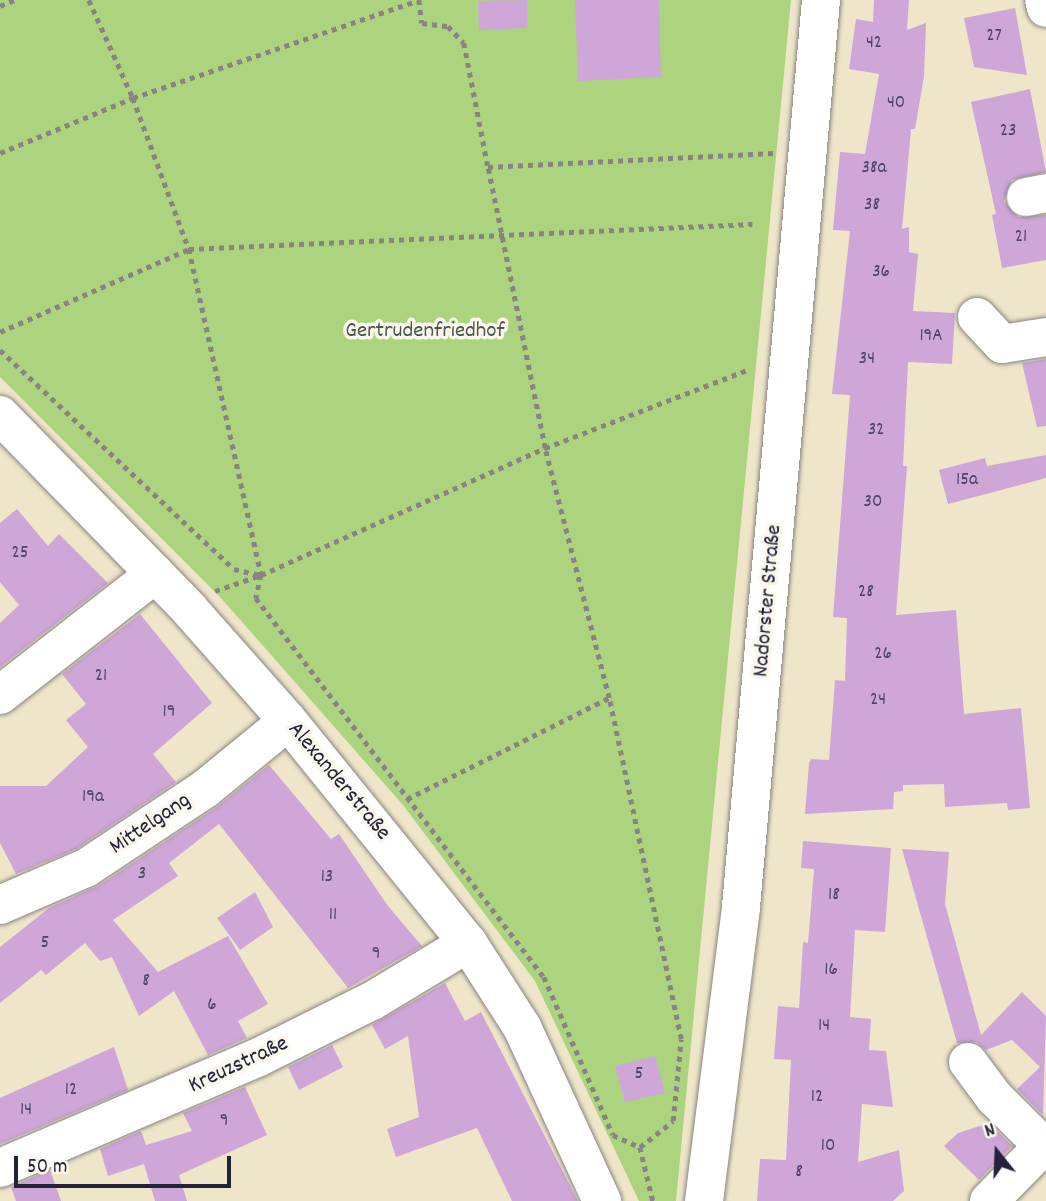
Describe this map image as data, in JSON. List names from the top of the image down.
{
  "streets": {
    "street": [
      "Nadorster Straße",
      "Alexanderstraße",
      "Mittelgang",
      "Kreuzstraße"
    ]
  },
  "crossings": [
    ["Alexanderstraße", "Mittelgang"],
    ["Alexanderstraße", "Kreuzstraße"]
  ],
  "parks": ["Gertrudenfriedhof"],
  "house_numbers": [
    "27",
    "42",
    "40",
    "23",
    "38a",
    "38",
    "21",
    "36",
    "19A",
    "34",
    "32",
    "15a",
    "30",
    "25",
    "28",
    "26",
    "21",
    "24",
    "19",
    "19a",
    "3",
    "13",
    "18",
    "11",
    "5",
    "9",
    "16",
    "8",
    "6",
    "14",
    "5",
    "12",
    "12",
    "14",
    "9",
    "10",
    "8"
  ],
  "scale_bar": "50 m",
  "north": "top"
}
